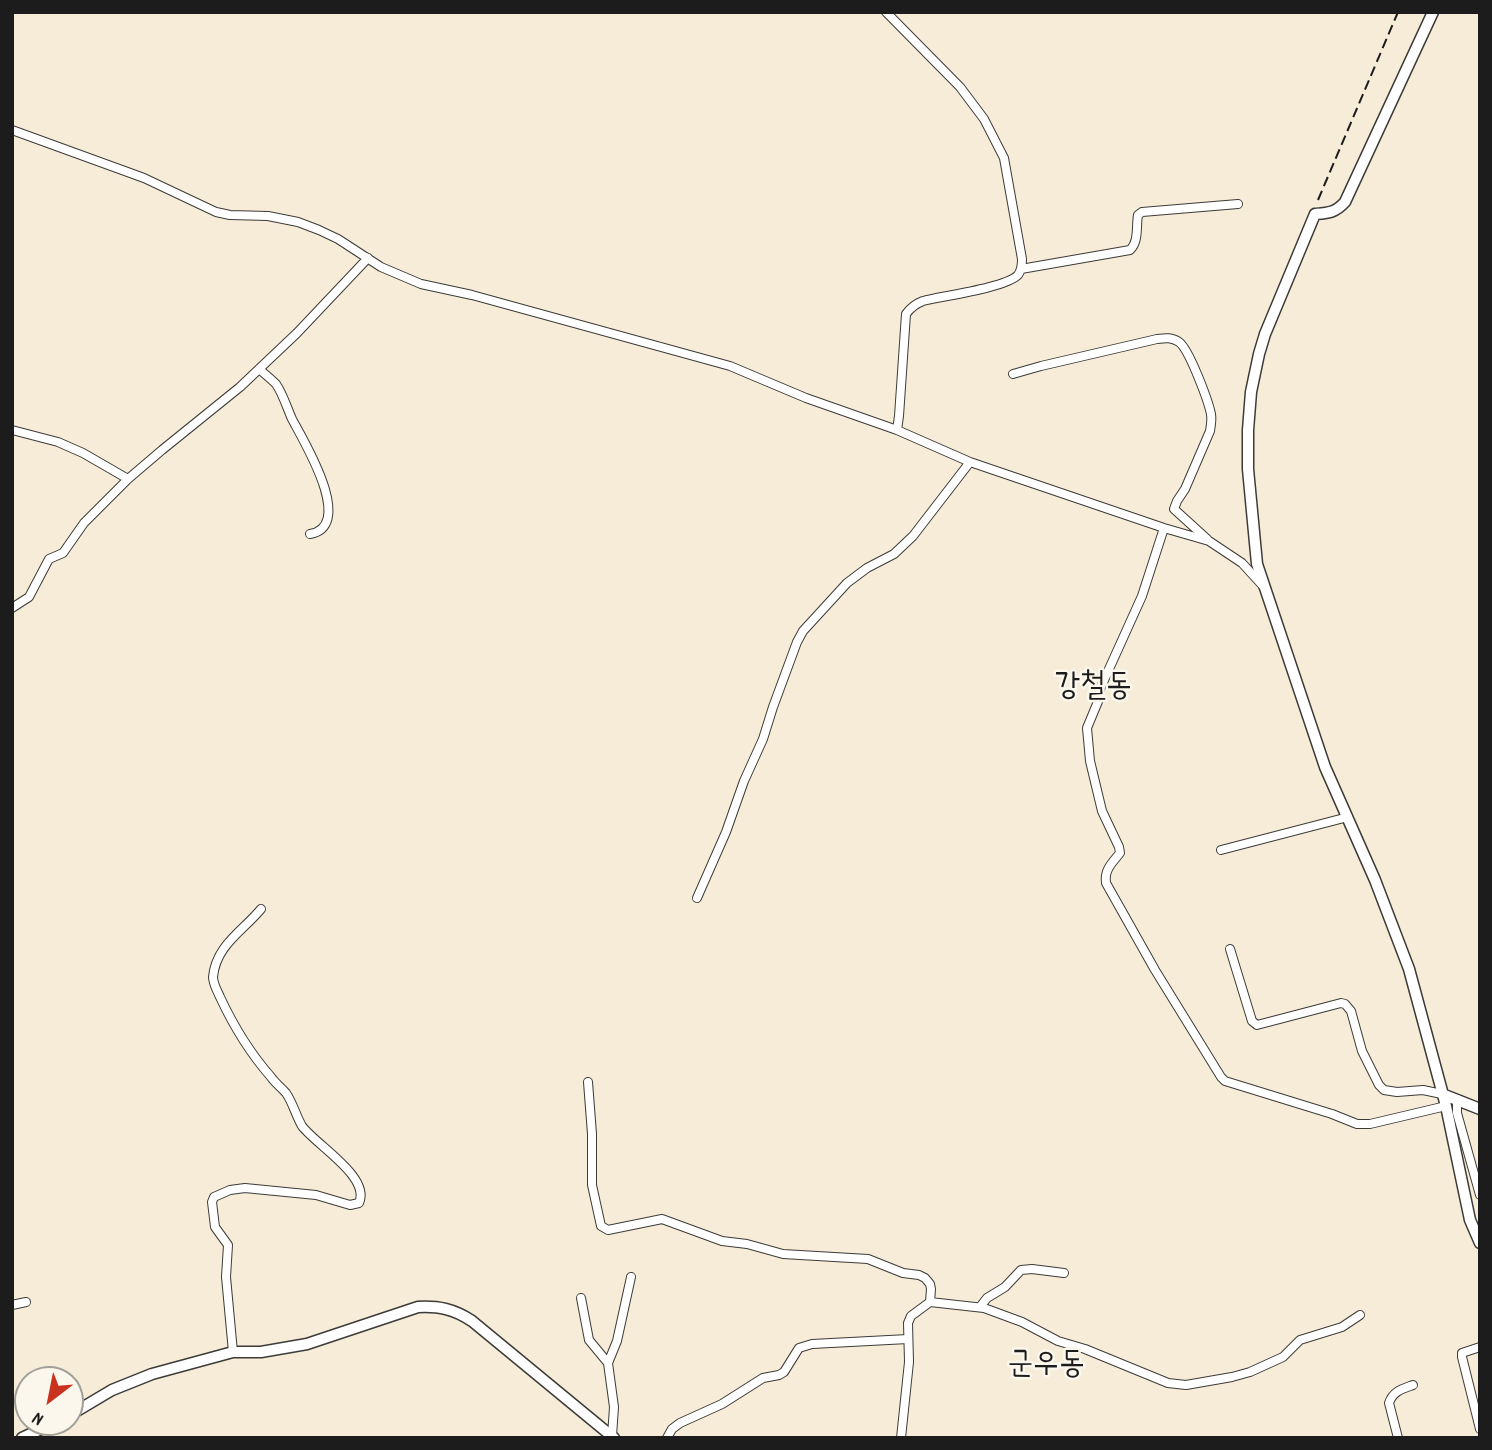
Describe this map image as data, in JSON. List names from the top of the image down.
{
  "districts": ["강철동", "군우동"],
  "north": "bottom left"
}
